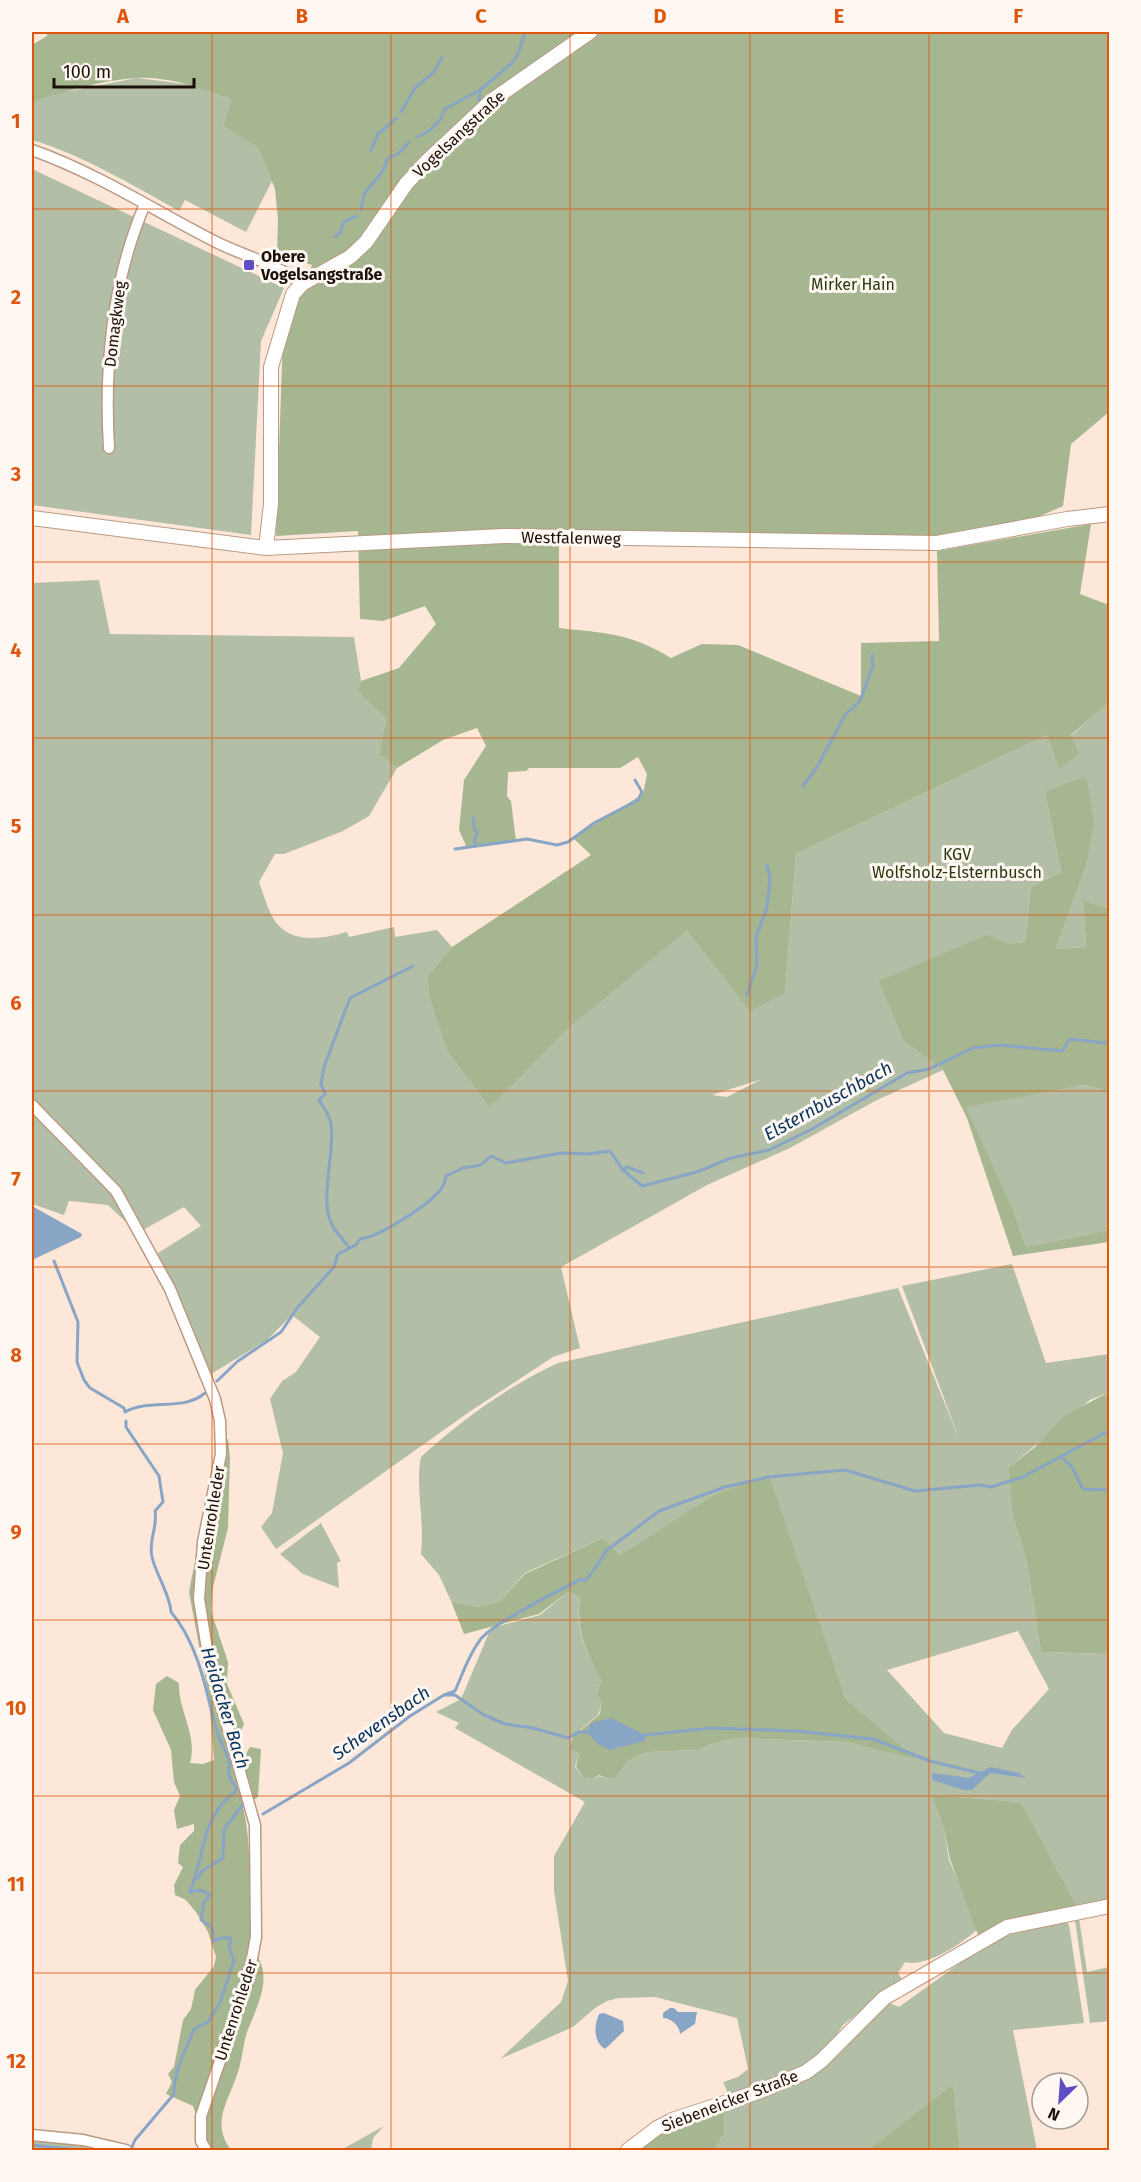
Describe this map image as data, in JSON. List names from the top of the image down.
{
  "streets": {
    "street": [
      "Vogelsangstraße",
      "Domagkweg",
      "Westfalenweg",
      "Untenrohleder",
      "Siebeneicker Straße"
    ]
  },
  "water": ["Elsternbuschbach", "Heidacker Bach", "Schevensbach"],
  "parks": ["Mirker Hain", "KGV Wolfsholz-Elsternbusch"],
  "places": {
    "transit": ["Obere Vogelsangstraße"]
  },
  "scale_bar": "100 m",
  "north": "bottom left",
  "grid": {
    "columns": [
      "A",
      "B",
      "C",
      "D",
      "E",
      "F"
    ],
    "rows": [
      "1",
      "2",
      "3",
      "4",
      "5",
      "6",
      "7",
      "8",
      "9",
      "10",
      "11",
      "12"
    ]
  }
}
